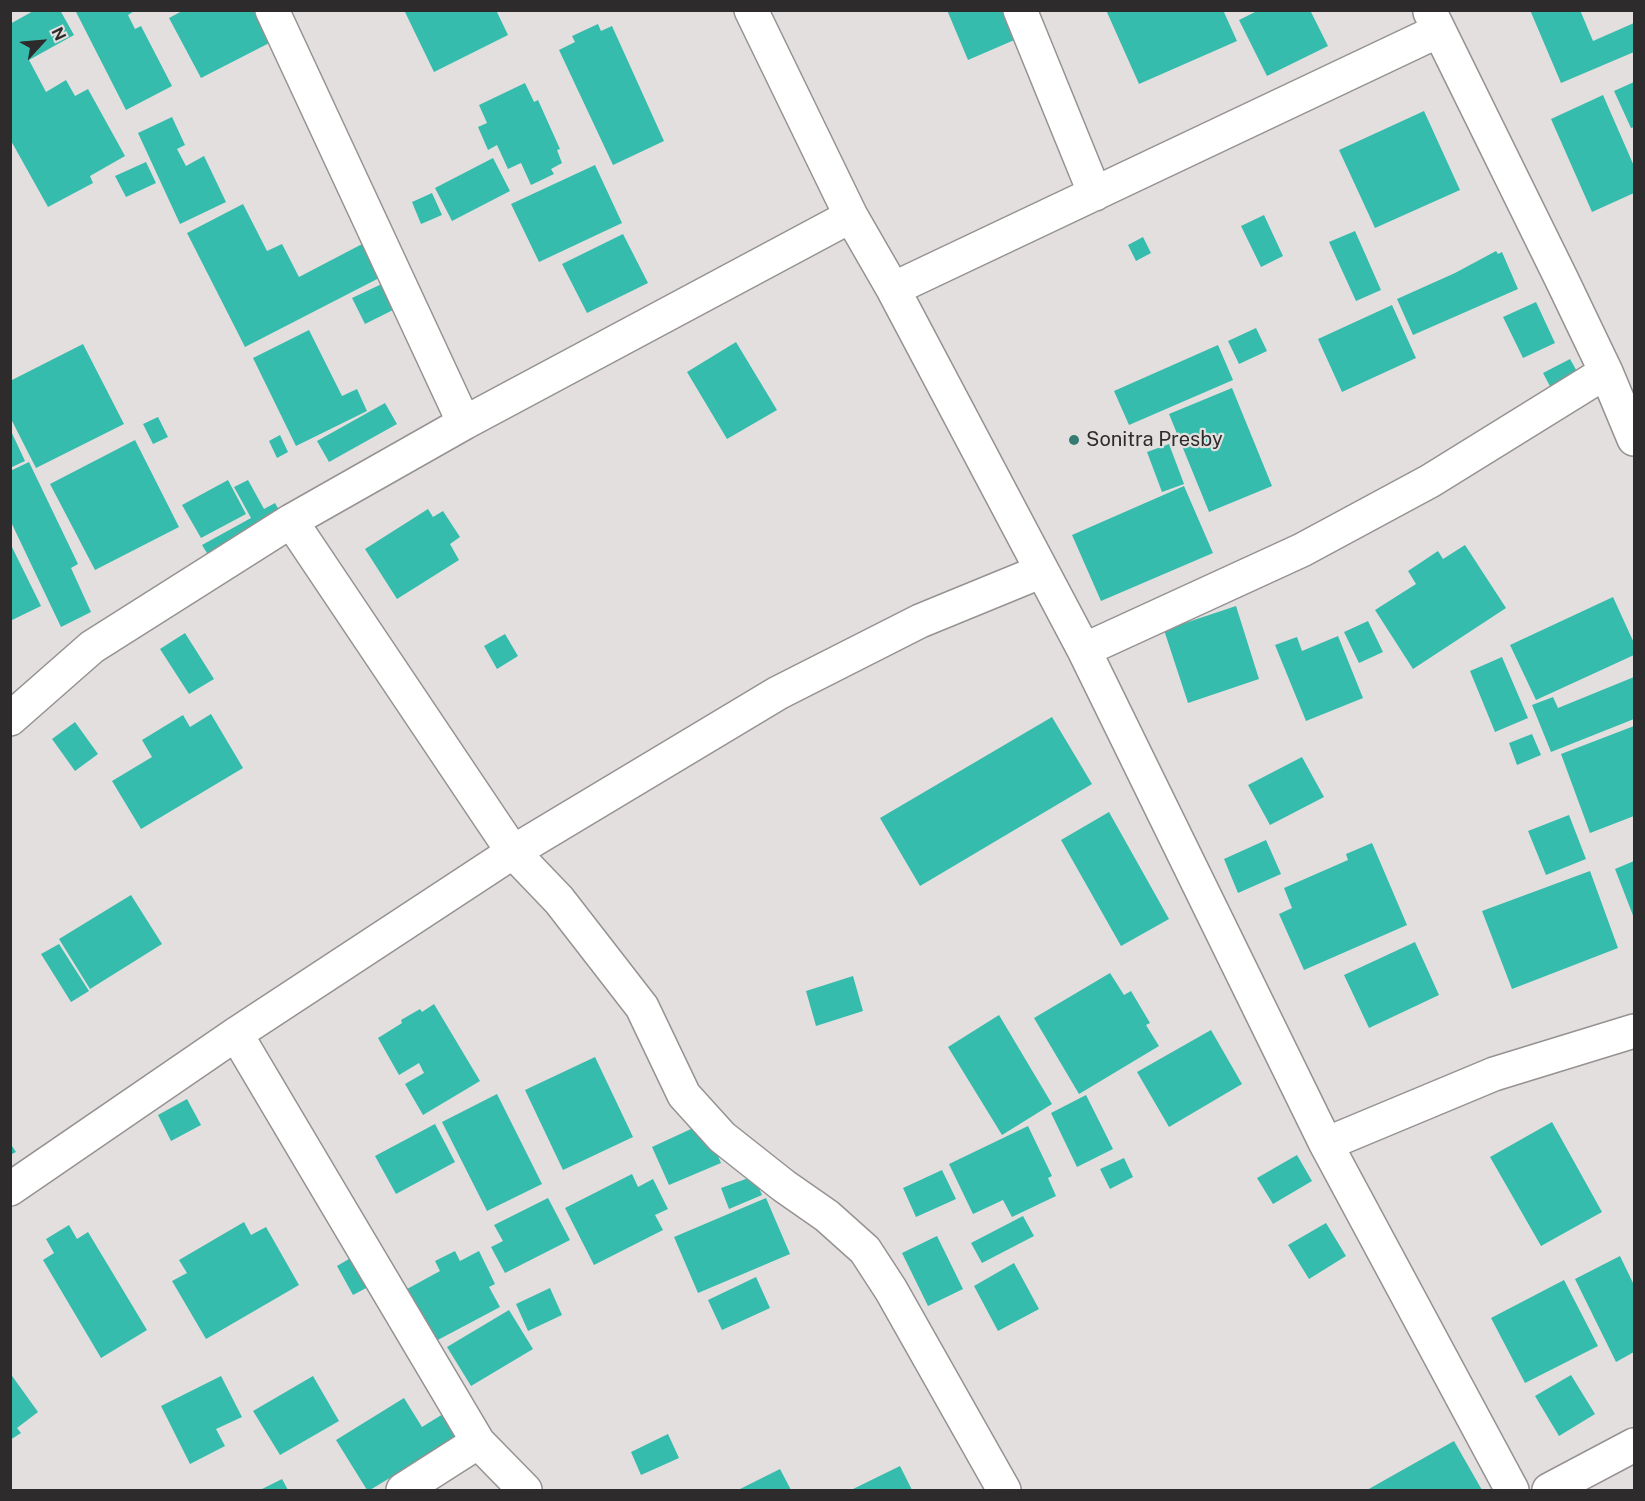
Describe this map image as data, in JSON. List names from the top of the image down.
{
  "places": ["Sonitra Presby"],
  "north": "top right"
}
